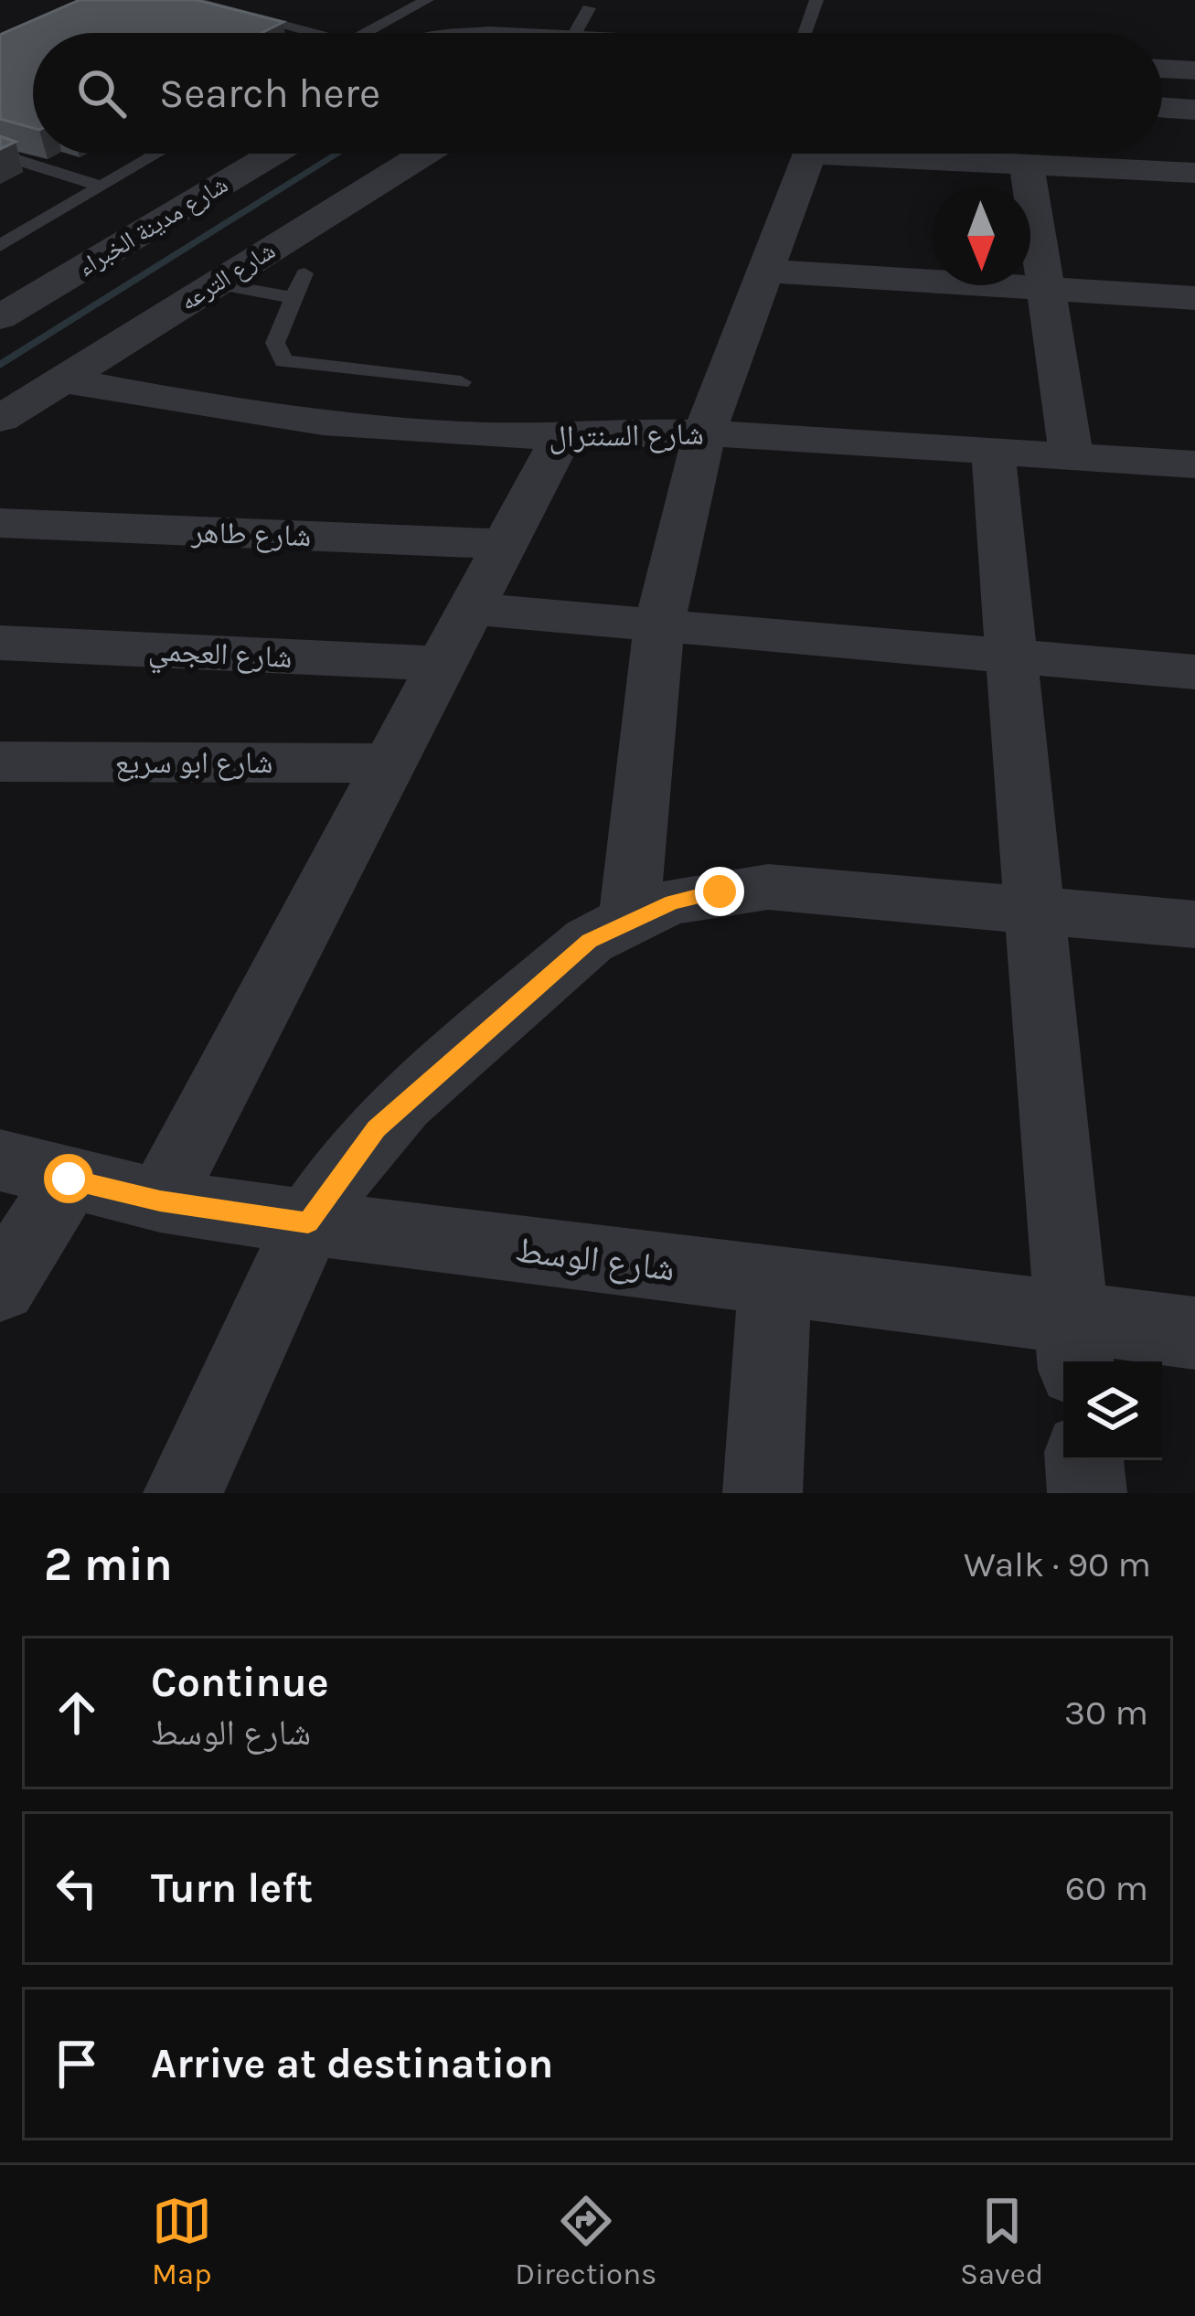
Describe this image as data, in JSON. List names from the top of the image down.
{
  "streets": {
    "street": [
      "شارع مدينة الخبراء",
      "شارع الترعه",
      "شارع السنترال",
      "شارع طاهر",
      "شارع العجمي",
      "شارع ابو سريع",
      "شارع الوسط"
    ]
  },
  "crossings": [
    ["شارع الترعه", "شارع السنترال"]
  ],
  "north": "bottom",
  "page": {
    "search": "Search here",
    "heading": ["2 min", "Walk · 90 m"],
    "list": [
      ["Continue", "شارع الوسط", "30 m"],
      ["Turn left", "60 m"],
      "Arrive at destination"
    ],
    "nav": ["Map", "Directions", "Saved"]
  }
}
